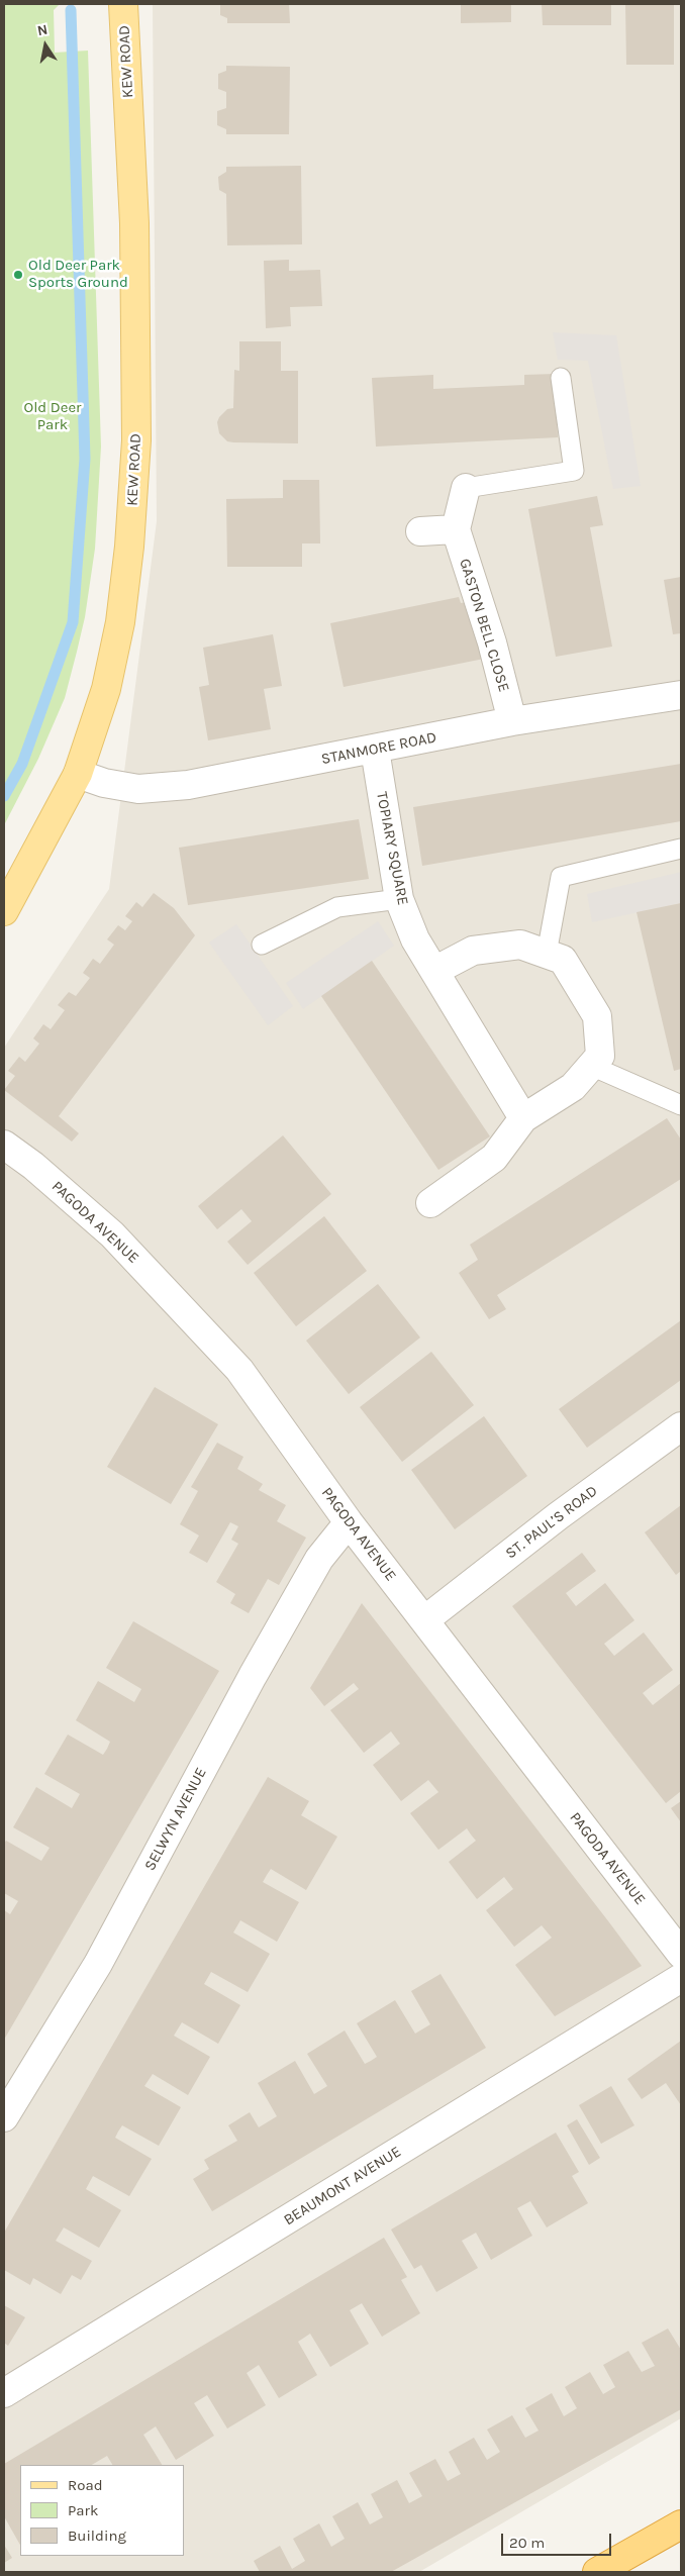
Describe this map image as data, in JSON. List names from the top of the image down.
{
  "streets": {
    "main road": ["KEW ROAD"],
    "street": [
      "GASTON BELL CLOSE",
      "STANMORE ROAD",
      "TOPIARY SQUARE",
      "PAGODA AVENUE",
      "ST. PAUL’S ROAD",
      "SELWYN AVENUE",
      "BEAUMONT AVENUE"
    ]
  },
  "crossings": [
    ["KEW ROAD", "STANMORE ROAD"],
    ["GASTON BELL CLOSE", "STANMORE ROAD"],
    ["STANMORE ROAD", "TOPIARY SQUARE"],
    ["PAGODA AVENUE", "ST. PAUL’S ROAD"],
    ["PAGODA AVENUE", "SELWYN AVENUE"]
  ],
  "parks": ["Old Deer Park"],
  "places": ["Old Deer Park Sports Ground"],
  "legend": ["Road", "Park", "Building"],
  "scale_bar": "20 m",
  "north": "top"
}
